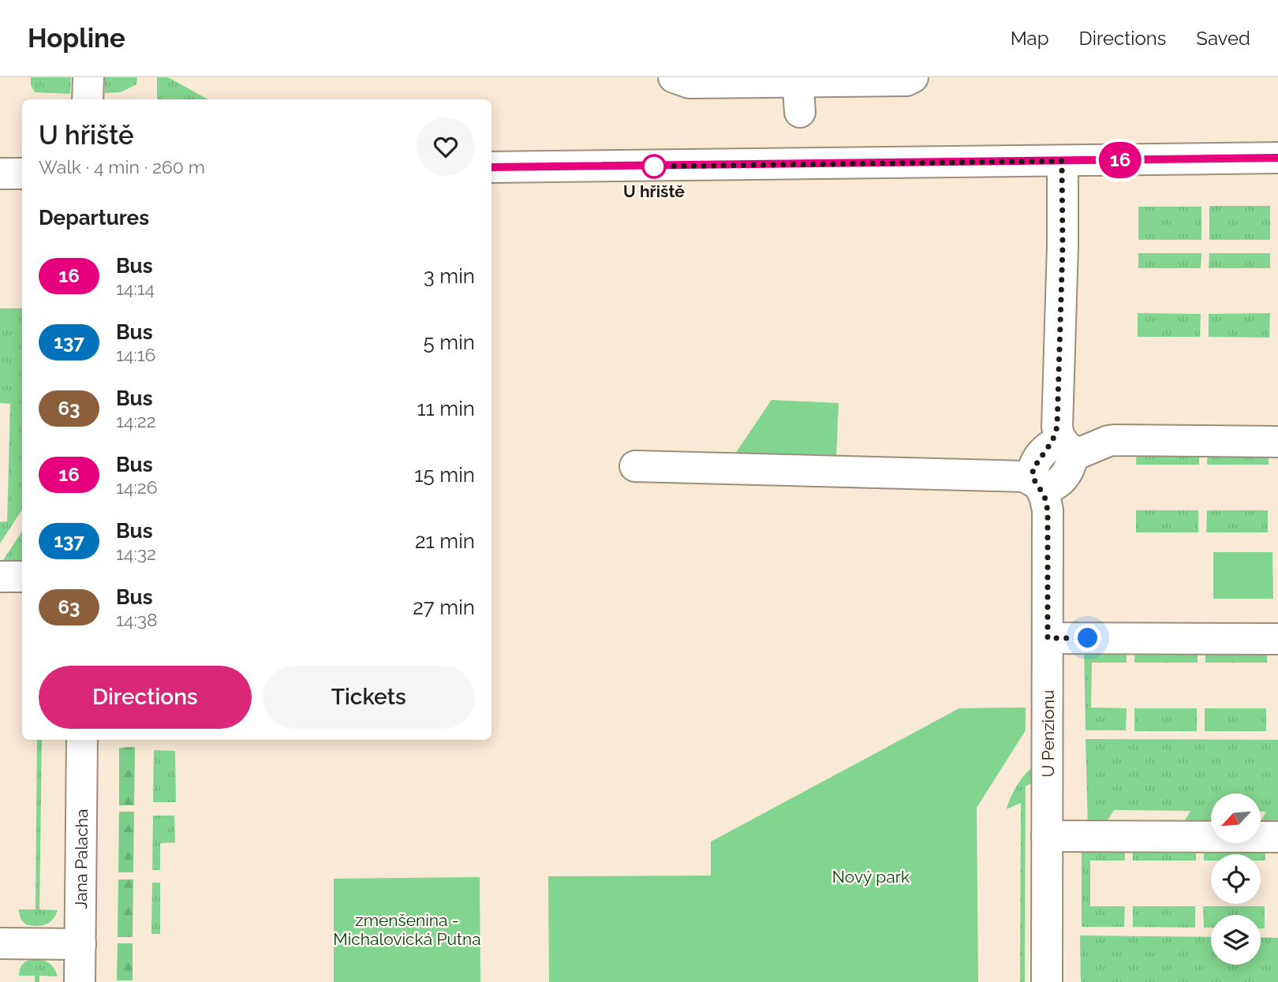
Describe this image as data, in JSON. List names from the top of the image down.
{
  "streets": {
    "street": ["U Penzionu", "Jana Palacha"]
  },
  "parks": ["Nový park", "zmenšenina - Michalovická Putna"],
  "places": ["U hřiště"],
  "lines": ["bus line 16"],
  "north": "bottom left",
  "page": {
    "header": "Hopline",
    "nav": ["Map", "Directions", "Saved"],
    "on_map": "16",
    "heading": [
      ["U hřiště", "Walk · 4 min · 260 m"],
      "Departures"
    ],
    "list": [
      {
        "mark": "16",
        "name": "Bus",
        "note": "14:14",
        "value": "3 min"
      },
      {
        "mark": "137",
        "name": "Bus",
        "note": "14:16",
        "value": "5 min"
      },
      {
        "mark": "63",
        "name": "Bus",
        "note": "14:22",
        "value": "11 min"
      },
      {
        "mark": "16",
        "name": "Bus",
        "note": "14:26",
        "value": "15 min"
      },
      {
        "mark": "137",
        "name": "Bus",
        "note": "14:32",
        "value": "21 min"
      },
      {
        "mark": "63",
        "name": "Bus",
        "note": "14:38",
        "value": "27 min"
      }
    ],
    "buttons": ["Directions", "Tickets"]
  }
}
